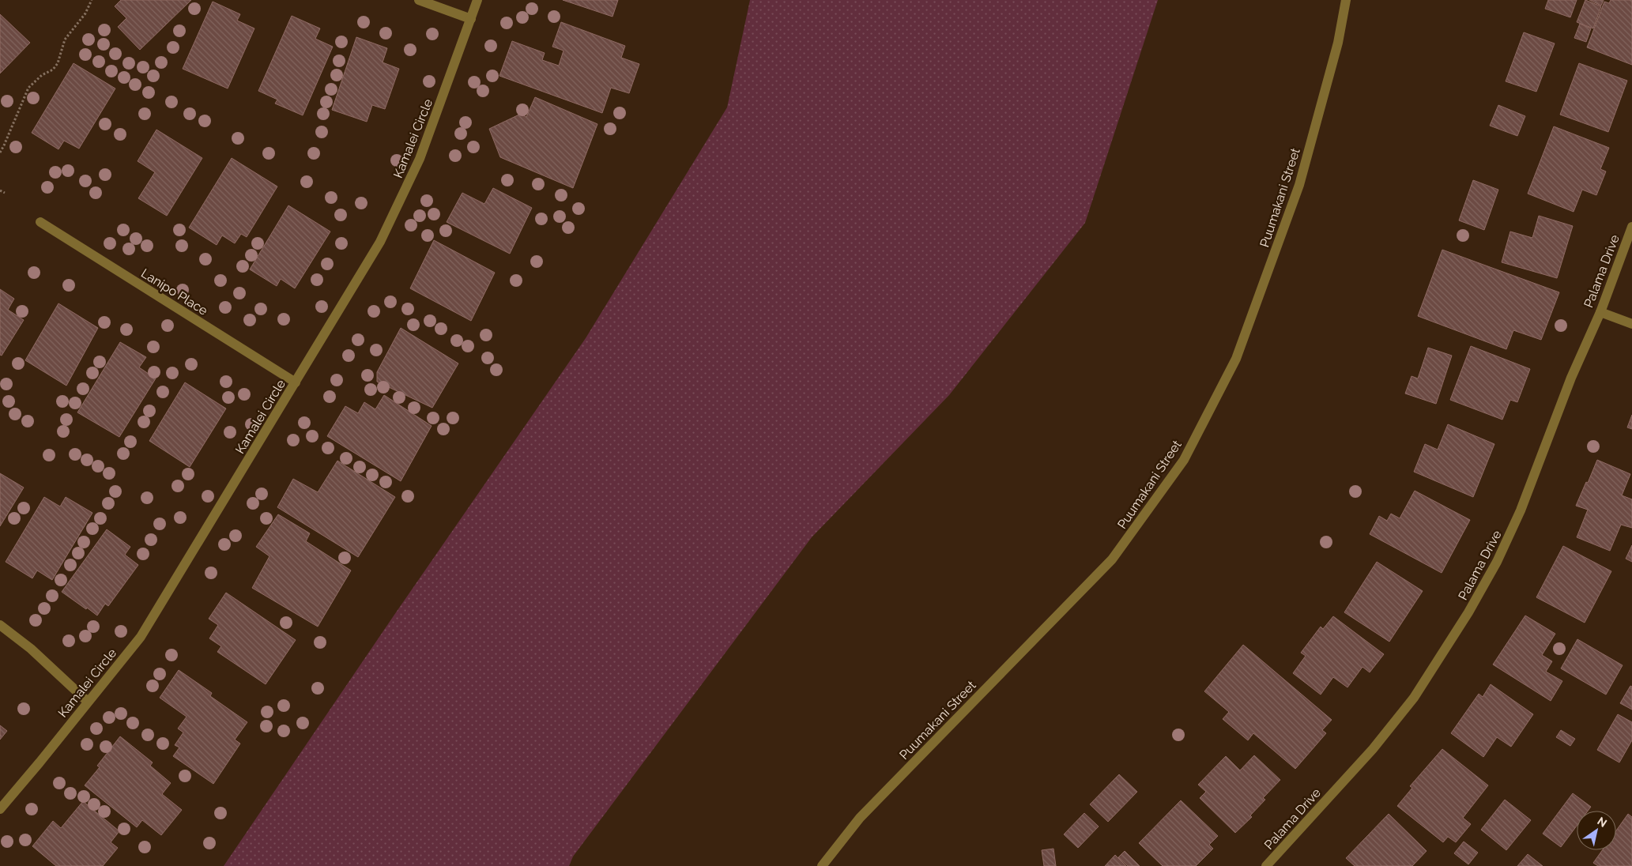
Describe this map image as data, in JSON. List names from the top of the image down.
{
  "streets": {
    "street": [
      "Kamalei Circle",
      "Puumakani Street",
      "Palama Drive",
      "Lanipo Place"
    ]
  },
  "crossings": [
    ["Kamalei Circle", "Lanipo Place"]
  ],
  "north": "top right"
}
